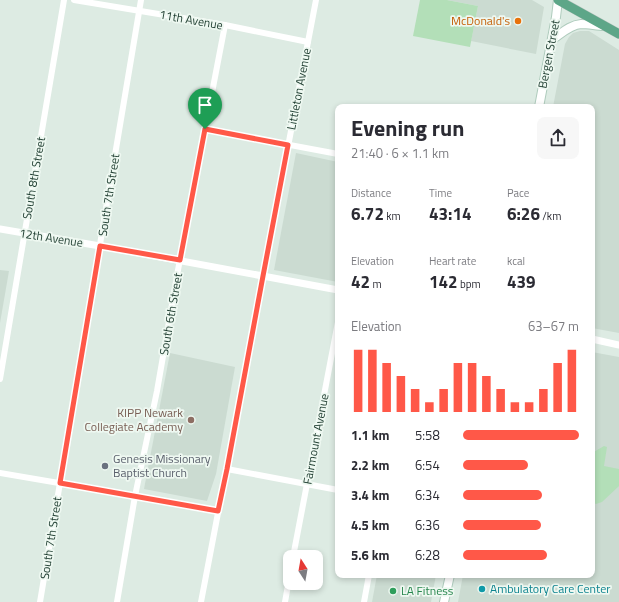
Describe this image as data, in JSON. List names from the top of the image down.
{
  "streets": {
    "main road": ["Bergen Street"],
    "street": [
      "11th Avenue",
      "Littleton Avenue",
      "South 8th Street",
      "South 7th Street",
      "12th Avenue",
      "South 6th Street",
      "Fairmount Avenue"
    ]
  },
  "crossings": [
    ["11th Avenue", "Littleton Avenue"],
    ["11th Avenue", "South 7th Street"],
    ["11th Avenue", "South 6th Street"],
    ["Littleton Avenue", "12th Avenue"],
    ["South 8th Street", "12th Avenue"],
    ["South 7th Street", "12th Avenue"],
    ["12th Avenue", "South 6th Street"]
  ],
  "places": [
    "McDonald's",
    "KIPP Newark Collegiate Academy",
    "Genesis Missionary Baptist Church",
    "Ambulatory Care Center",
    "LA Fitness"
  ],
  "north": "top",
  "page": {
    "heading": ["Evening run", "21:40 · 6 × 1.1 km"],
    "stats": [
      ["Distance", "6.72 km"],
      ["Time", "43:14"],
      ["Pace", "6:26 /km"],
      ["Elevation", "42 m"],
      ["Heart rate", "142 bpm"],
      ["kcal", "439"]
    ],
    "chart": ["Elevation", "63–67 m"],
    "list": [
      {
        "name": "1.1 km",
        "note": "5:58"
      },
      {
        "name": "2.2 km",
        "note": "6:54"
      },
      {
        "name": "3.4 km",
        "note": "6:34"
      },
      {
        "name": "4.5 km",
        "note": "6:36"
      },
      {
        "name": "5.6 km",
        "note": "6:28"
      }
    ]
  }
}
